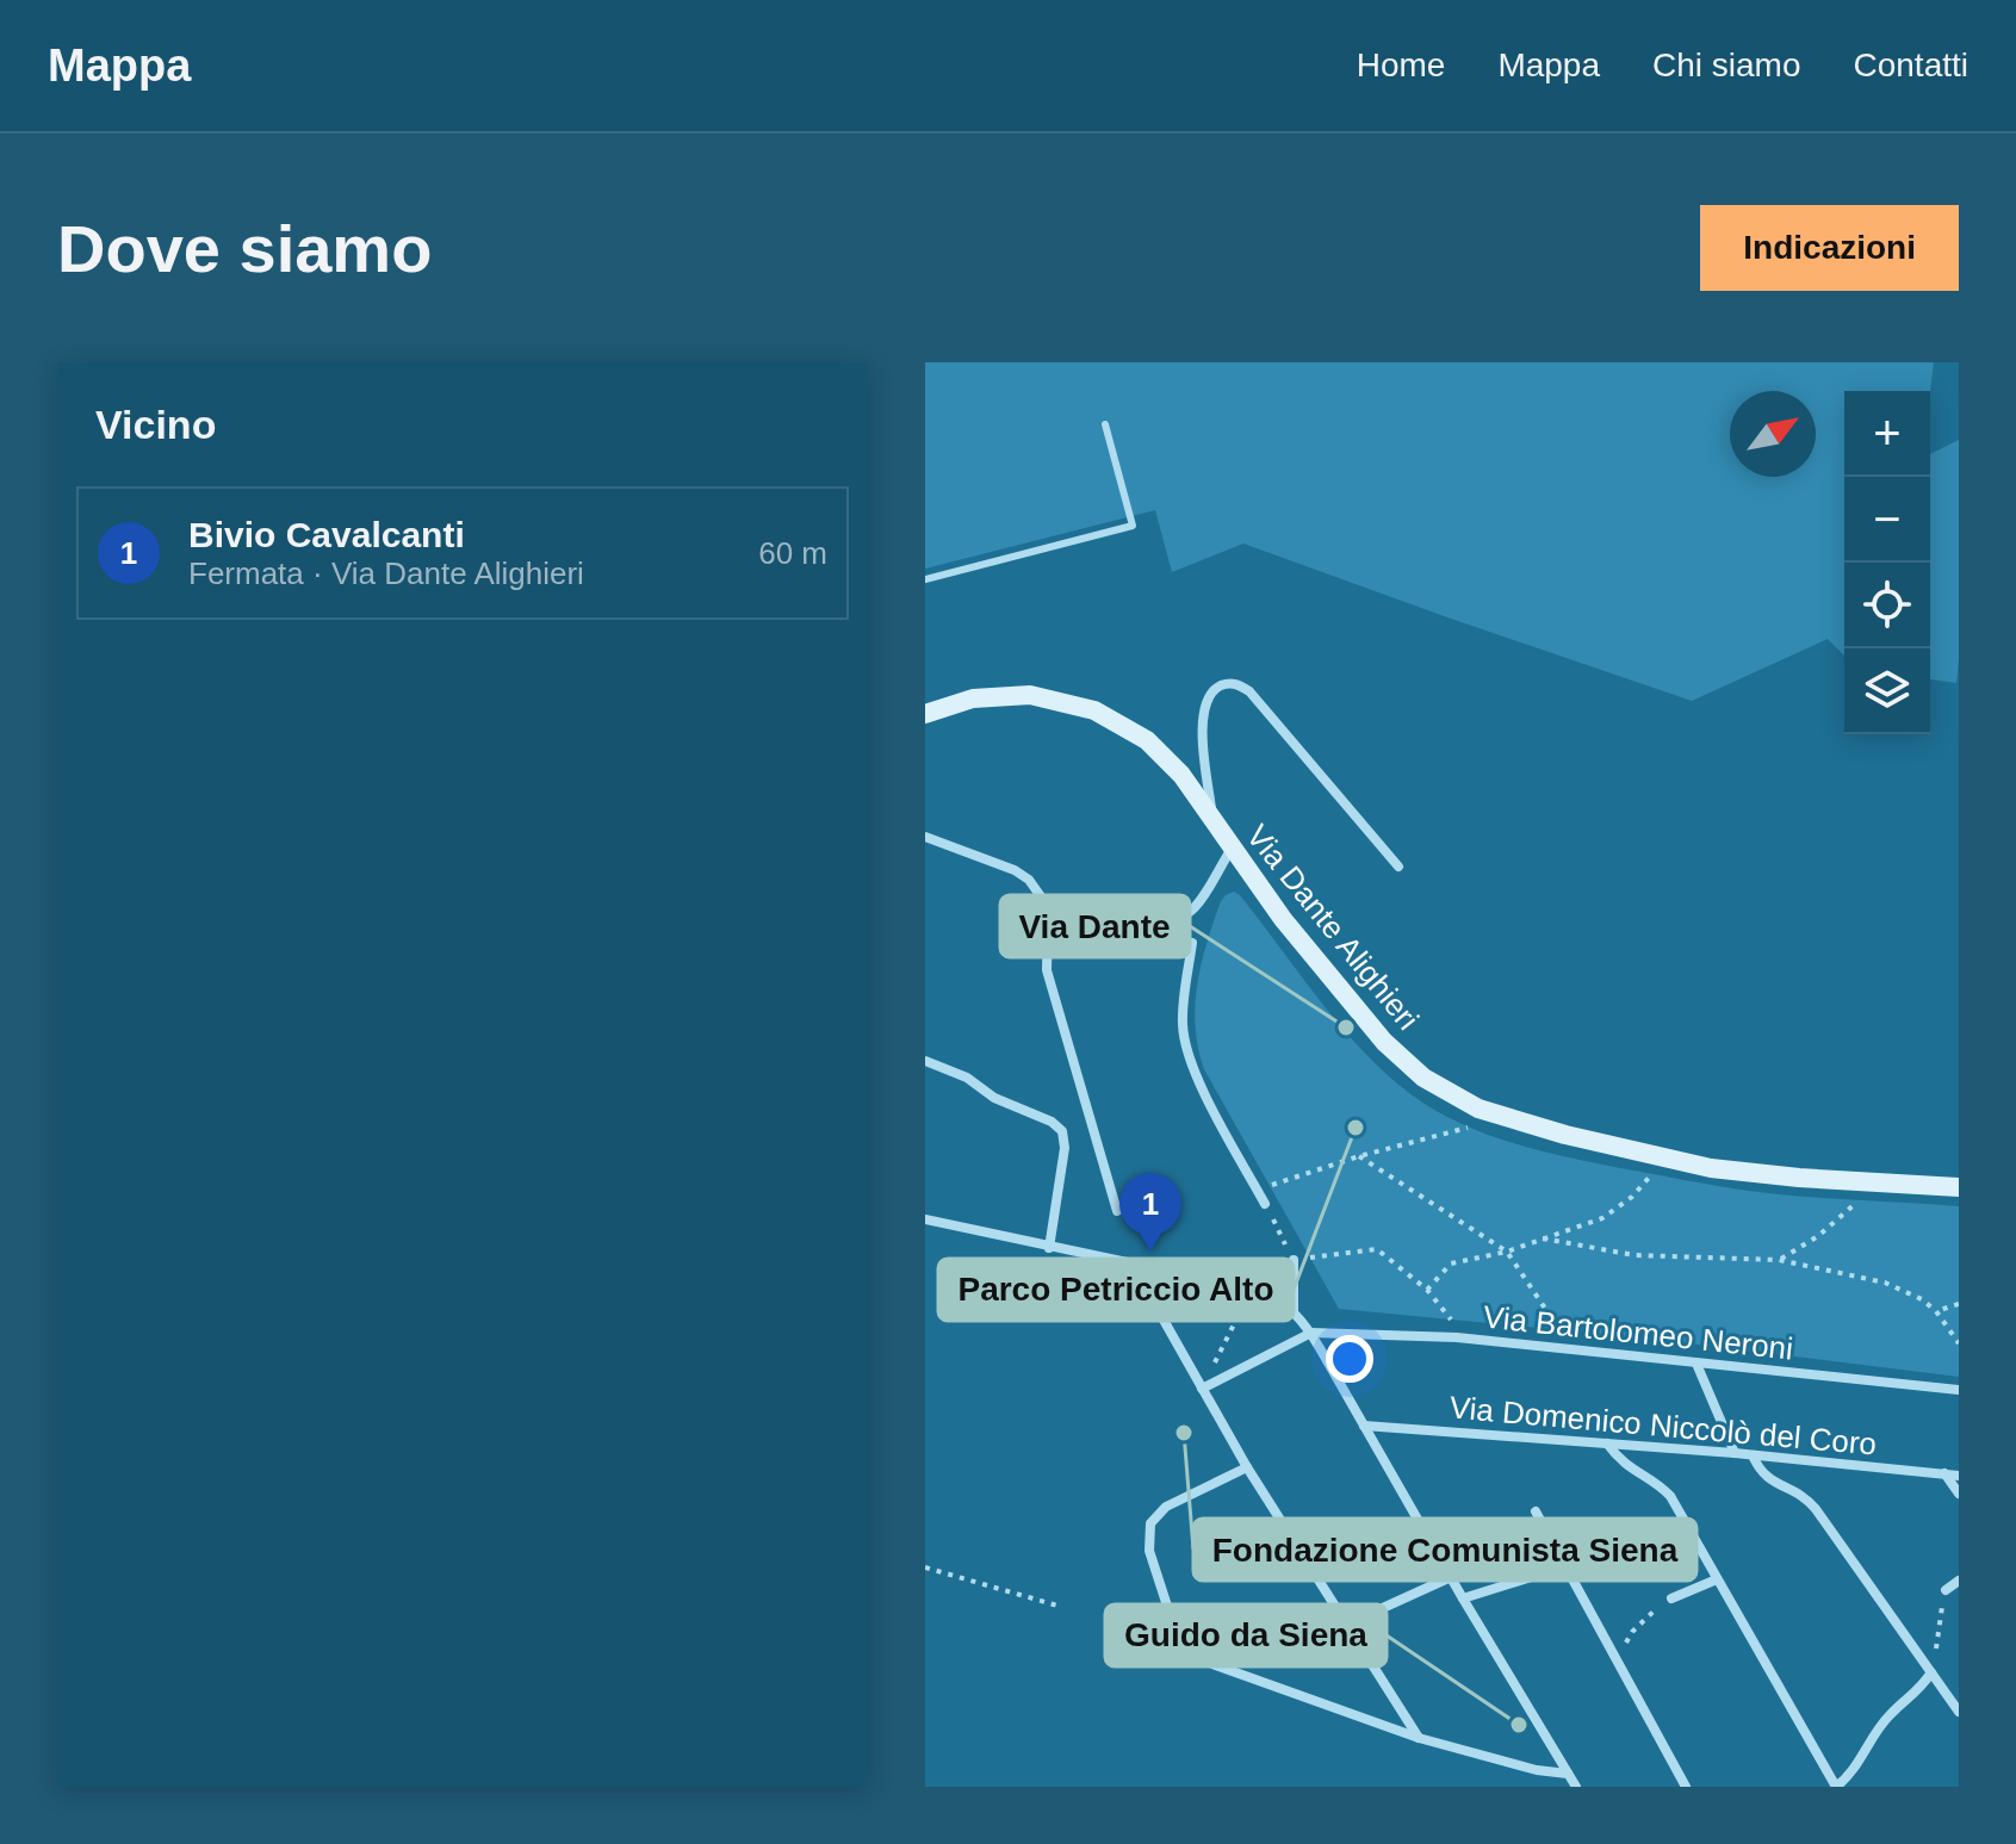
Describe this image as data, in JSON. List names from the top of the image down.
{
  "streets": {
    "street": ["Via Dante Alighieri", "Via Bartolomeo Neroni", "Via Domenico Niccolò del Coro"]
  },
  "places": [
    "Via Dante",
    "Parco Petriccio Alto",
    "Fondazione Comunista Siena",
    "Guido da Siena"
  ],
  "north": "top right",
  "page": {
    "header": "Mappa",
    "nav": [
      "Home",
      "Mappa",
      "Chi siamo",
      "Contatti"
    ],
    "buttons": "Indicazioni",
    "title": "Dove siamo",
    "heading": "Vicino",
    "map_buttons": ["+", "−"],
    "list": [
      {
        "mark": "1",
        "name": "Bivio Cavalcanti",
        "note": "Fermata · Via Dante Alighieri",
        "value": "60 m"
      }
    ],
    "pins": "1"
  }
}
